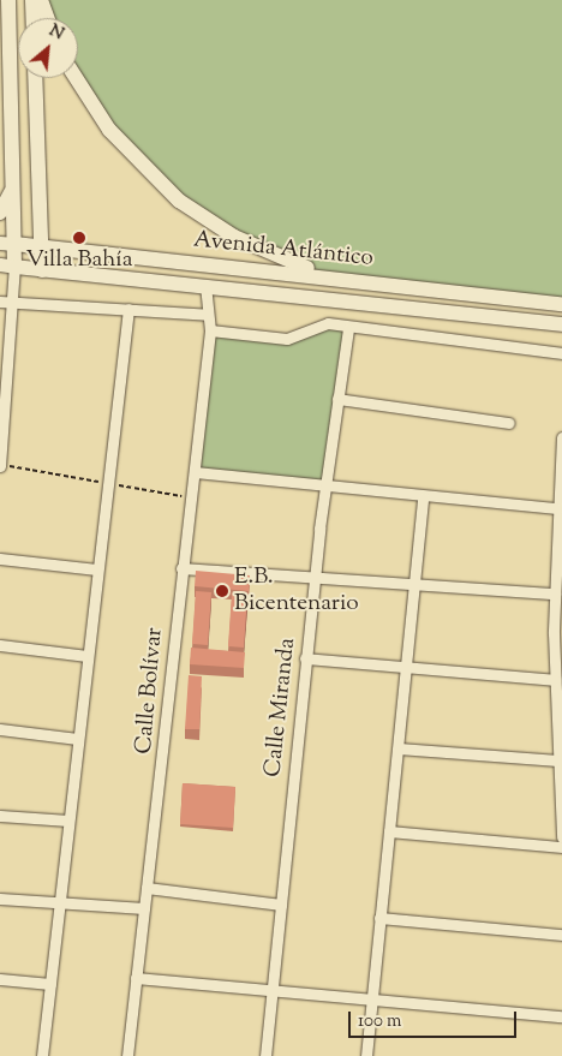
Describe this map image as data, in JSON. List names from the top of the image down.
{
  "streets": {
    "main road": ["Avenida Atlántico"],
    "street": ["Calle Bolívar", "Calle Miranda"]
  },
  "crossings": [
    ["Avenida Atlántico", "Calle Bolívar"]
  ],
  "places": ["Villa Bahía", "E.B. Bicentenario"],
  "scale_bar": "100 m",
  "north": "top right"
}
